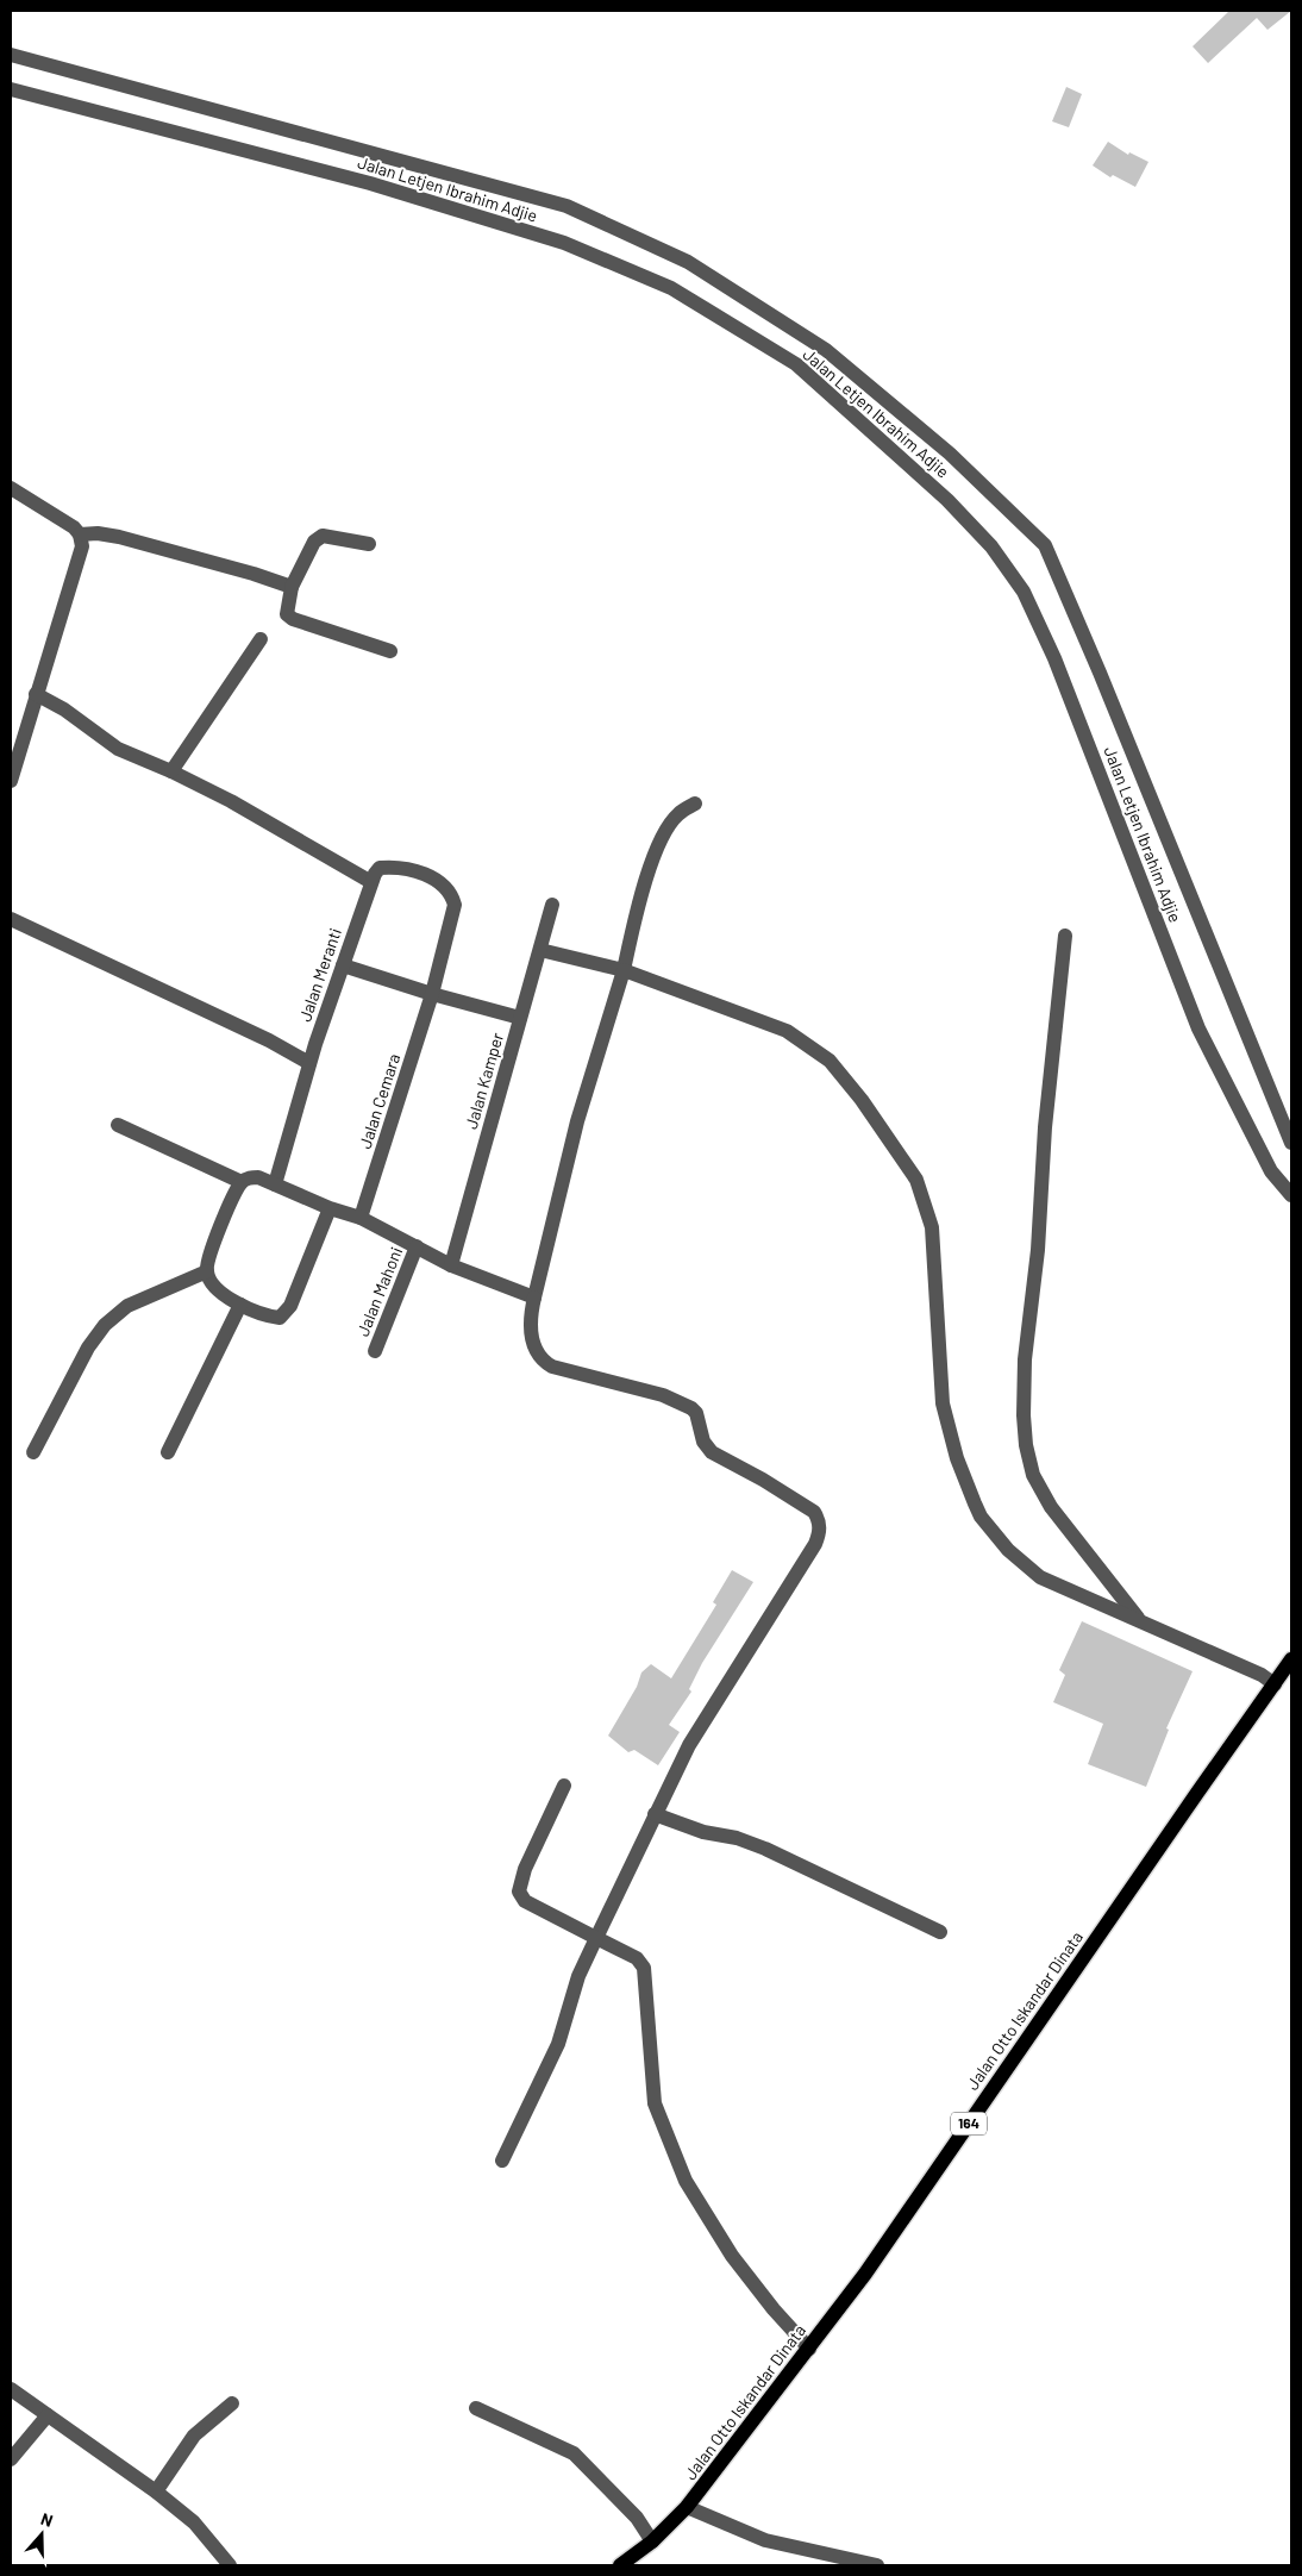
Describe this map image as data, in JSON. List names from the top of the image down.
{
  "streets": {
    "main road": ["Jalan Otto Iskandar Dinata", "164"],
    "street": [
      "Jalan Letjen Ibrahim Adjie",
      "Jalan Meranti",
      "Jalan Kamper",
      "Jalan Cemara",
      "Jalan Mahoni"
    ]
  },
  "crossings": [
    ["Jalan Meranti", "Jalan Cemara"]
  ],
  "north": "top"
}
